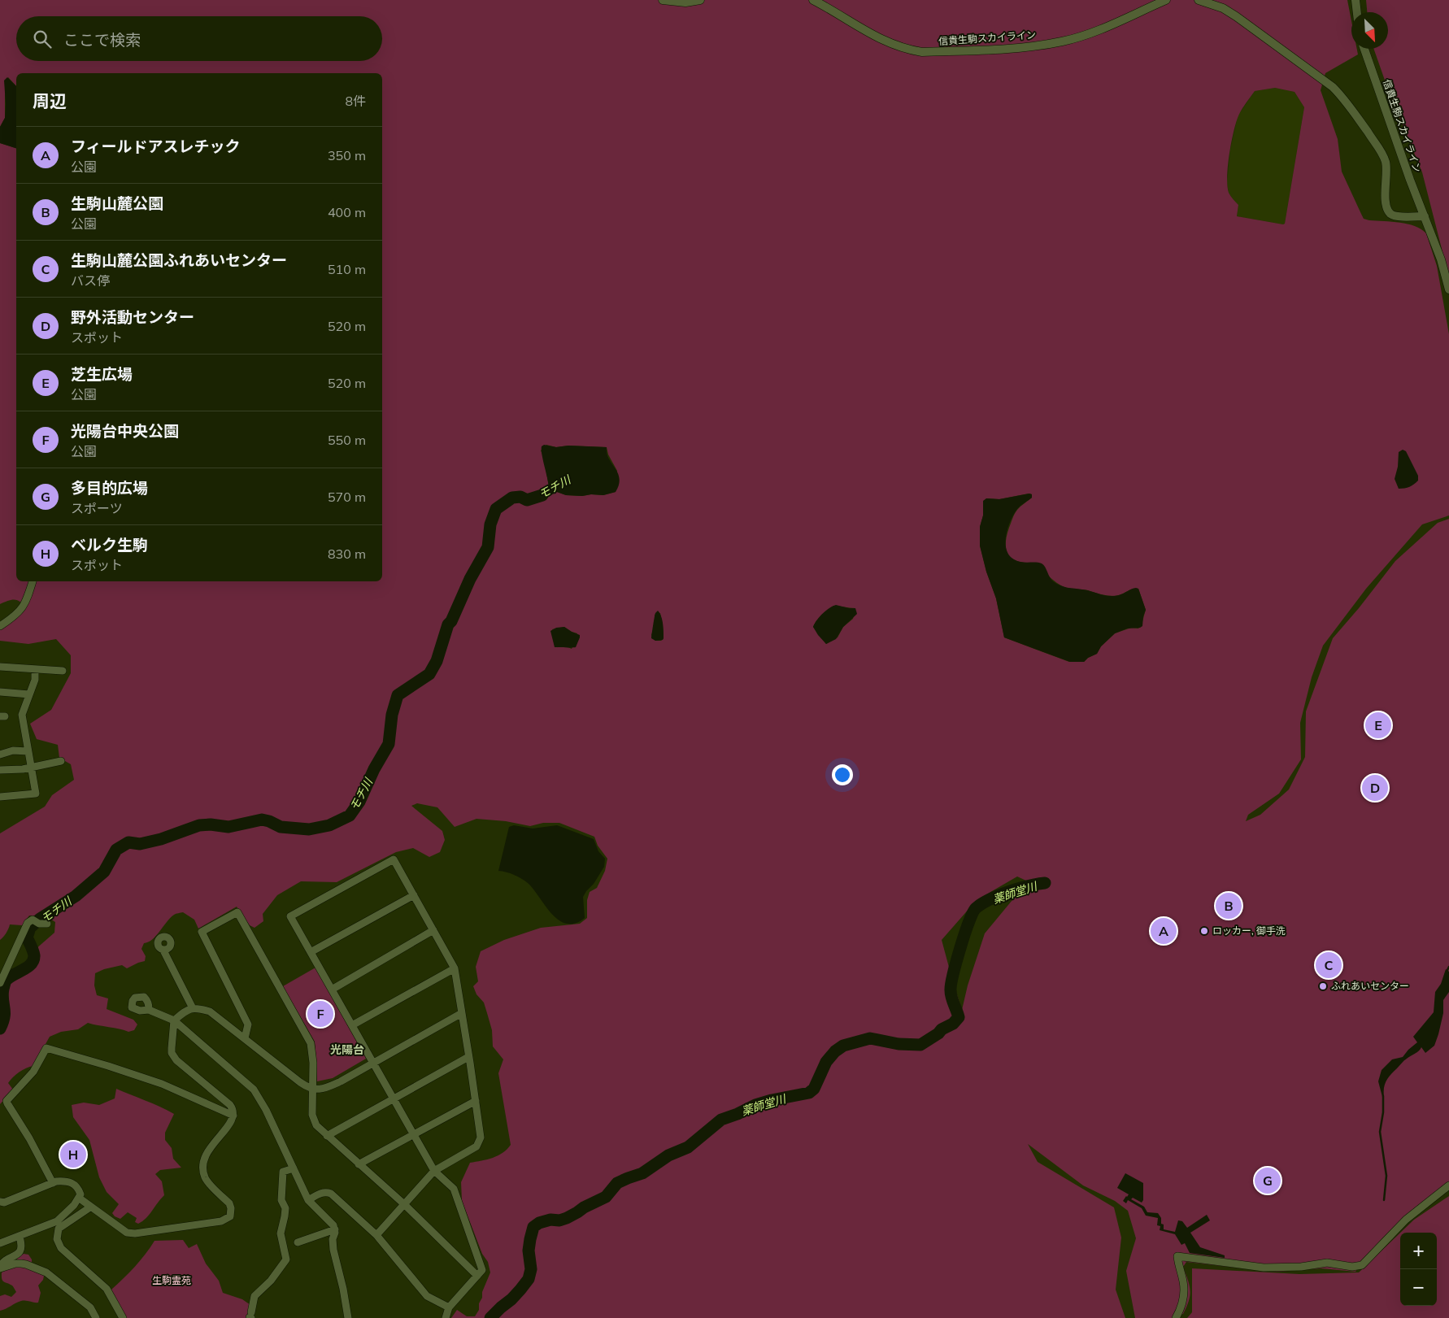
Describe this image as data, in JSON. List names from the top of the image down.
{
  "streets": {
    "street": ["信貴生駒スカイライン"]
  },
  "districts": ["光陽台"],
  "water": ["モチ川", "薬師堂川"],
  "parks": ["生駒霊苑"],
  "places": ["ロッカー, 御手洗", "ふれあいセンター"],
  "north": "bottom right",
  "page": {
    "search": "ここで検索",
    "heading": ["周辺", "8件"],
    "list": [
      {
        "mark": "A",
        "name": "フィールドアスレチック",
        "note": "公園",
        "value": "350 m"
      },
      {
        "mark": "B",
        "name": "生駒山麓公園",
        "note": "公園",
        "value": "400 m"
      },
      {
        "mark": "C",
        "name": "生駒山麓公園ふれあいセンター",
        "note": "バス停",
        "value": "510 m"
      },
      {
        "mark": "D",
        "name": "野外活動センター",
        "note": "スポット",
        "value": "520 m"
      },
      {
        "mark": "E",
        "name": "芝生広場",
        "note": "公園",
        "value": "520 m"
      },
      {
        "mark": "F",
        "name": "光陽台中央公園",
        "note": "公園",
        "value": "550 m"
      },
      {
        "mark": "G",
        "name": "多目的広場",
        "note": "スポーツ",
        "value": "570 m"
      },
      {
        "mark": "H",
        "name": "ベルク生駒",
        "note": "スポット",
        "value": "830 m"
      }
    ],
    "pins": [
      "E",
      "D",
      "B",
      "A",
      "C",
      "F",
      "H",
      "G"
    ],
    "map_buttons": ["+", "−"]
  }
}
